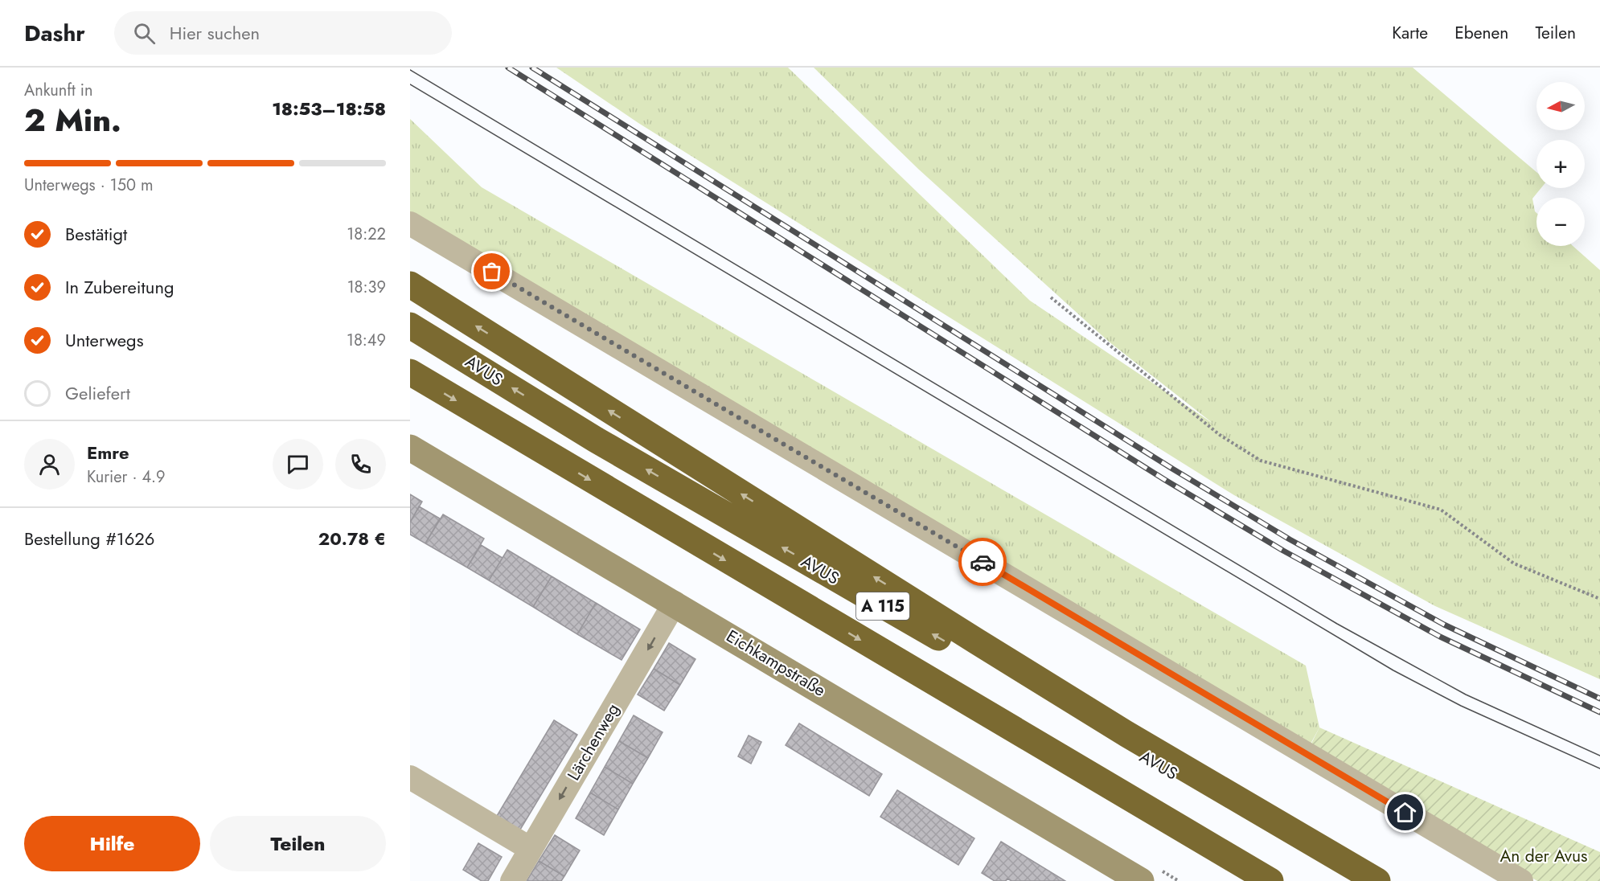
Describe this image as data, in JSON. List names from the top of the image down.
{
  "streets": {
    "highway": ["AVUS", "A 115"],
    "street": ["Eichkampstraße", "Lärchenweg"]
  },
  "crossings": [
    ["Eichkampstraße", "Lärchenweg"]
  ],
  "one_way": ["Lärchenweg"],
  "parks": ["An der Avus"],
  "north": "left",
  "page": {
    "header": "Dashr",
    "search": "Hier suchen",
    "nav": ["Karte", "Ebenen", "Teilen"],
    "heading": ["2 Min.", "Ankunft in", "18:53–18:58"],
    "panel": [
      "Emre",
      "Kurier · 4.9",
      "Bestellung #1626",
      "20.78 €"
    ],
    "map_buttons": ["+", "−"],
    "bar": "Unterwegs · 150 m",
    "list": [
      ["Bestätigt", "18:22"],
      ["In Zubereitung", "18:39"],
      ["Unterwegs", "18:49"],
      "Geliefert"
    ],
    "buttons": ["Hilfe", "Teilen"]
  }
}
